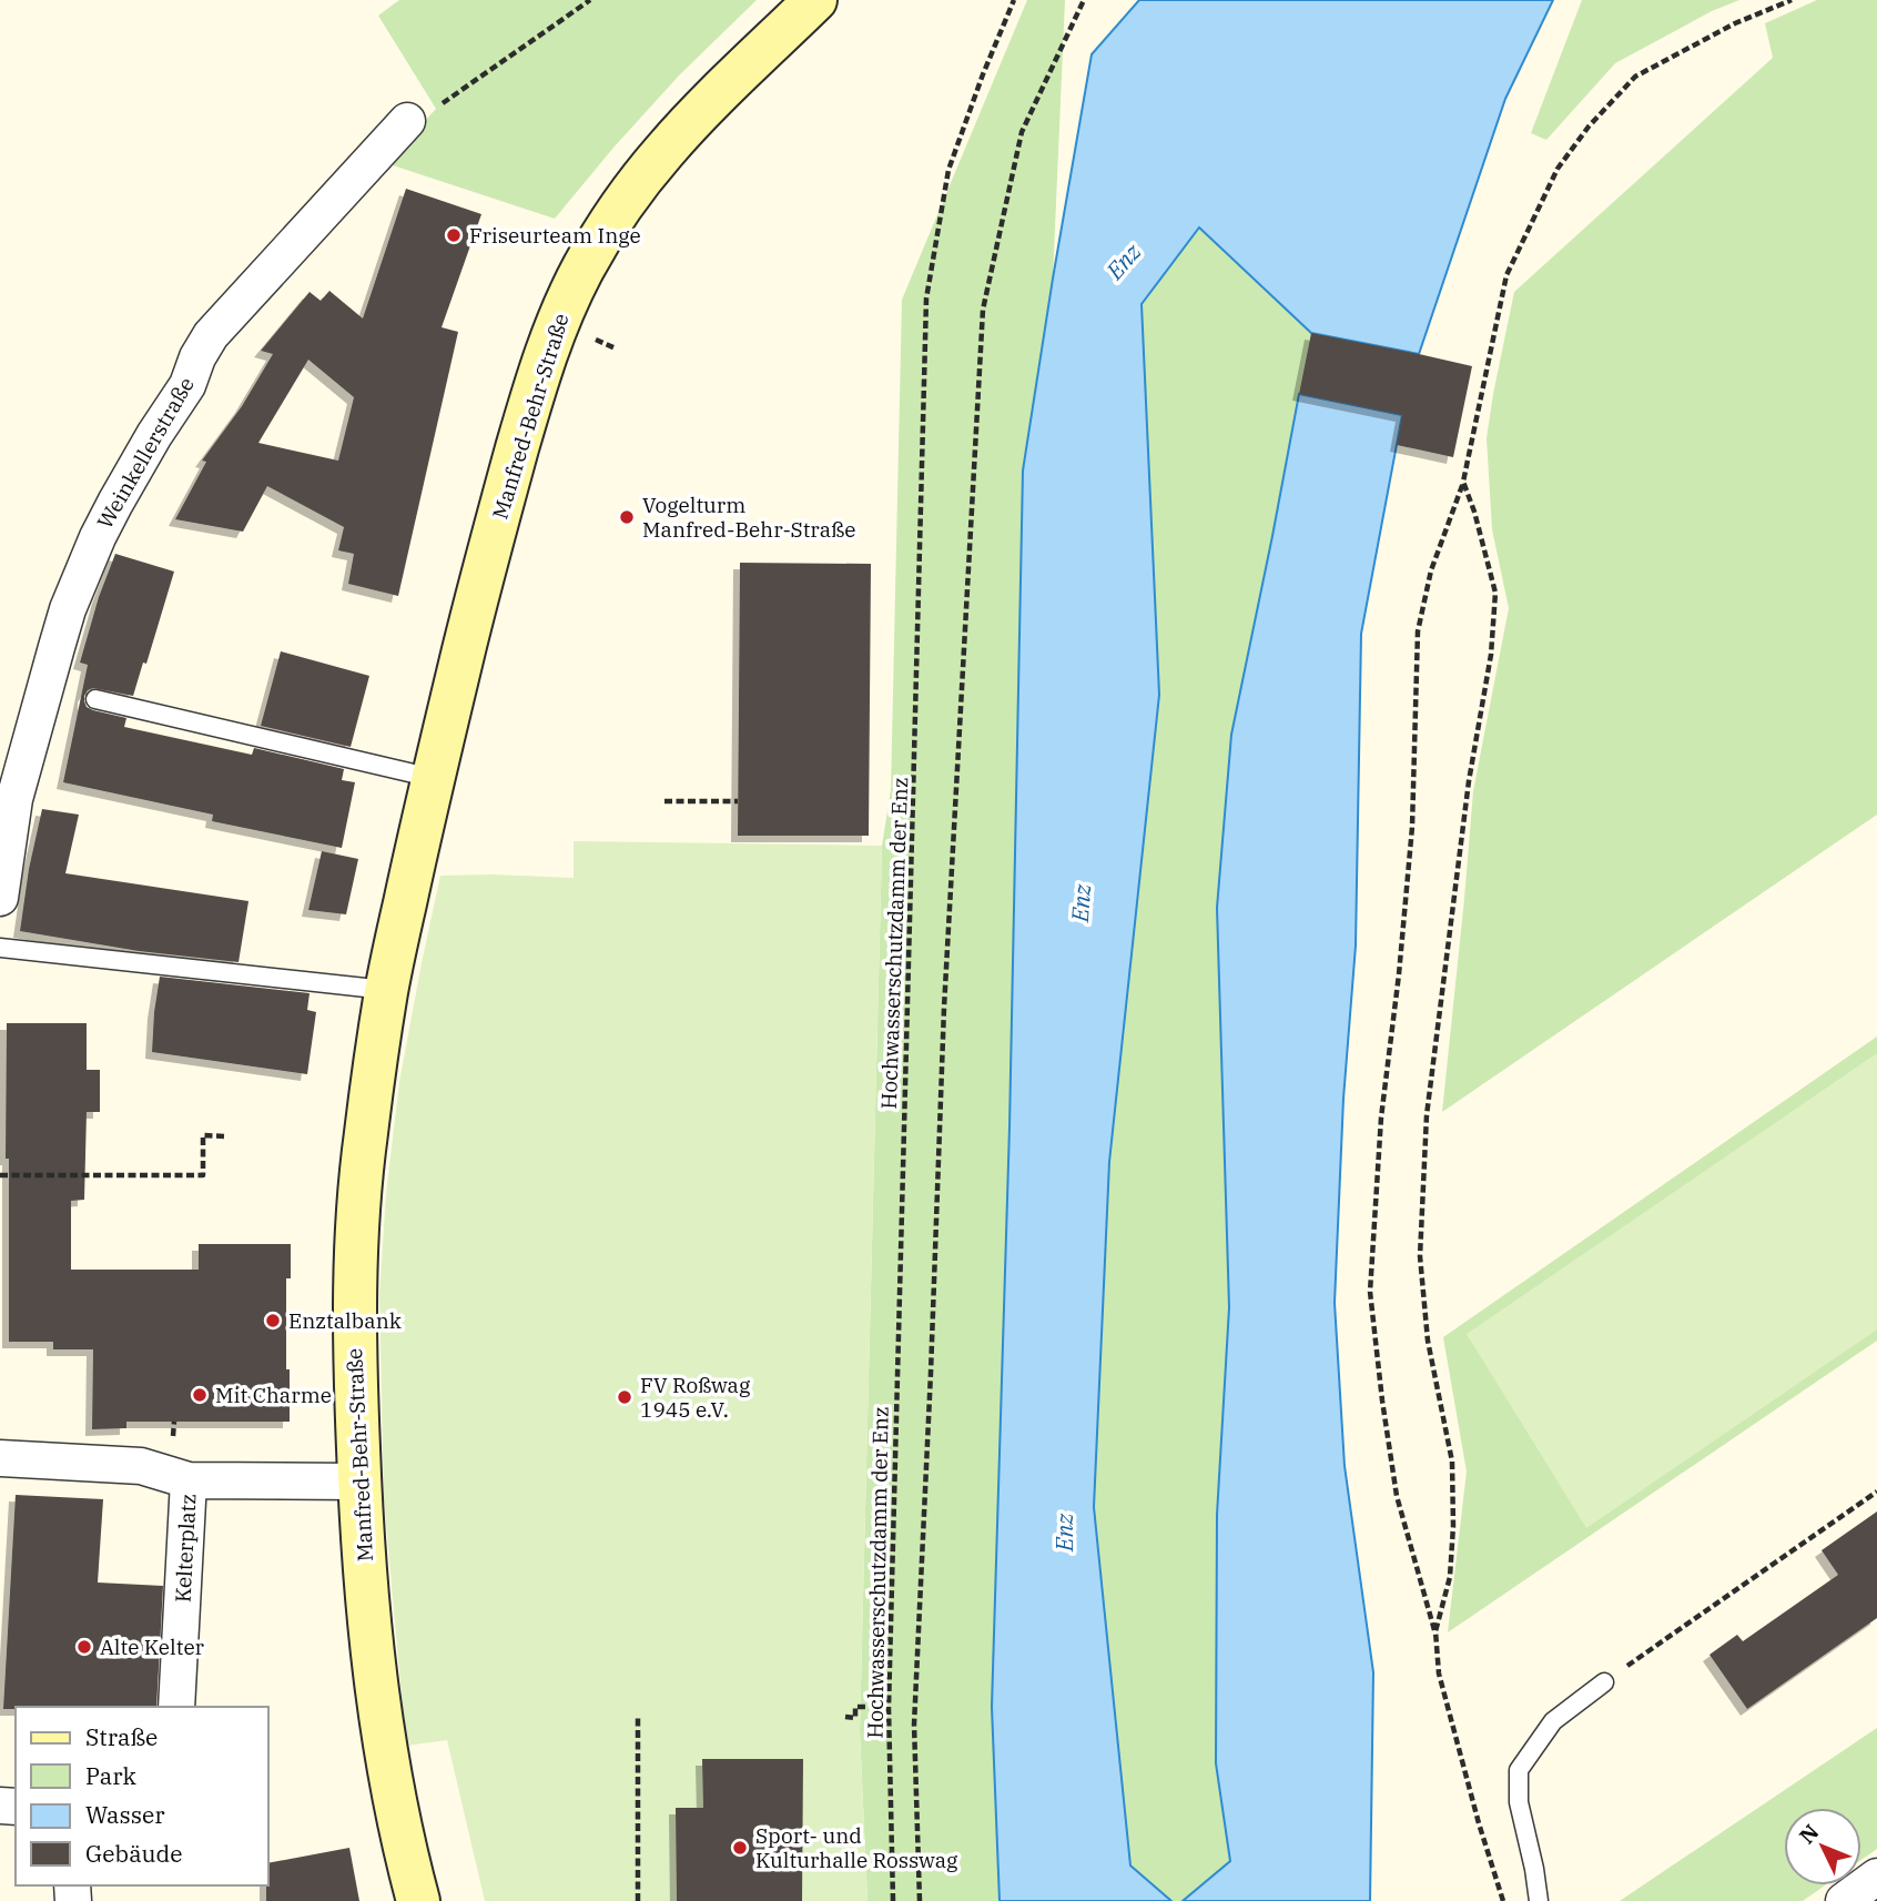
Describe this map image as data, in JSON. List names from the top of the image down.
{
  "streets": {
    "street": ["Manfred-Behr-Straße", "Weinkellerstraße", "Kelterplatz"],
    "path": ["Hochwasserschutzdamm der Enz"]
  },
  "crossings": [
    ["Manfred-Behr-Straße", "Kelterplatz"]
  ],
  "water": ["Enz"],
  "places": [
    "Friseurteam Inge",
    "Vogelturm Manfred-Behr-Straße",
    "Enztalbank",
    "Mit Charme",
    "FV Roßwag 1945 e.V.",
    "Alte Kelter",
    "Sport- und Kulturhalle Rosswag"
  ],
  "legend": [
    "Straße",
    "Park",
    "Wasser",
    "Gebäude"
  ],
  "north": "top left"
}
